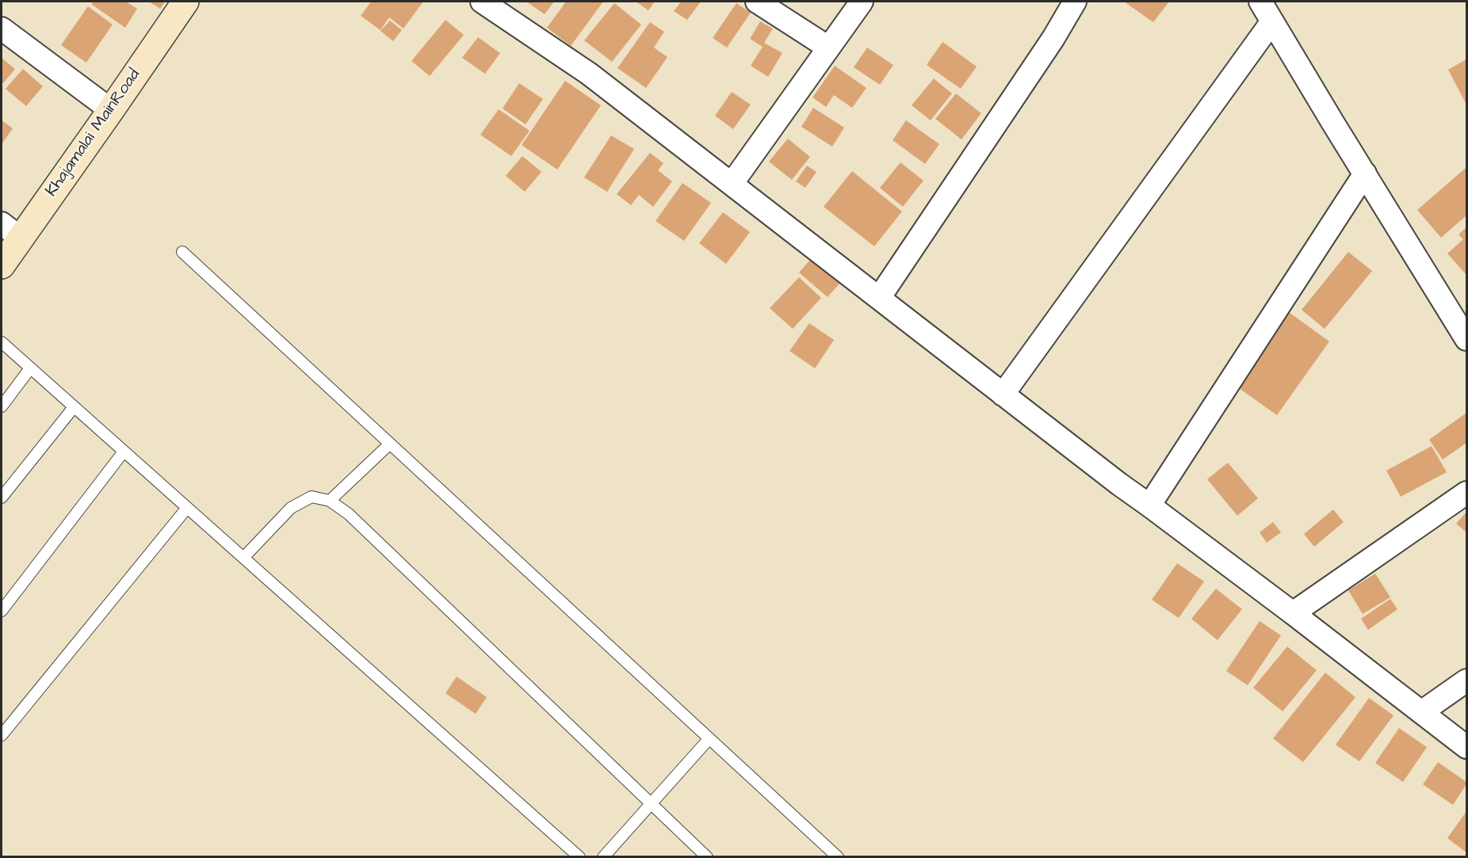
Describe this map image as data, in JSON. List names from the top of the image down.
{
  "streets": {
    "main road": ["Khajamalai MainRoad"]
  }
}
